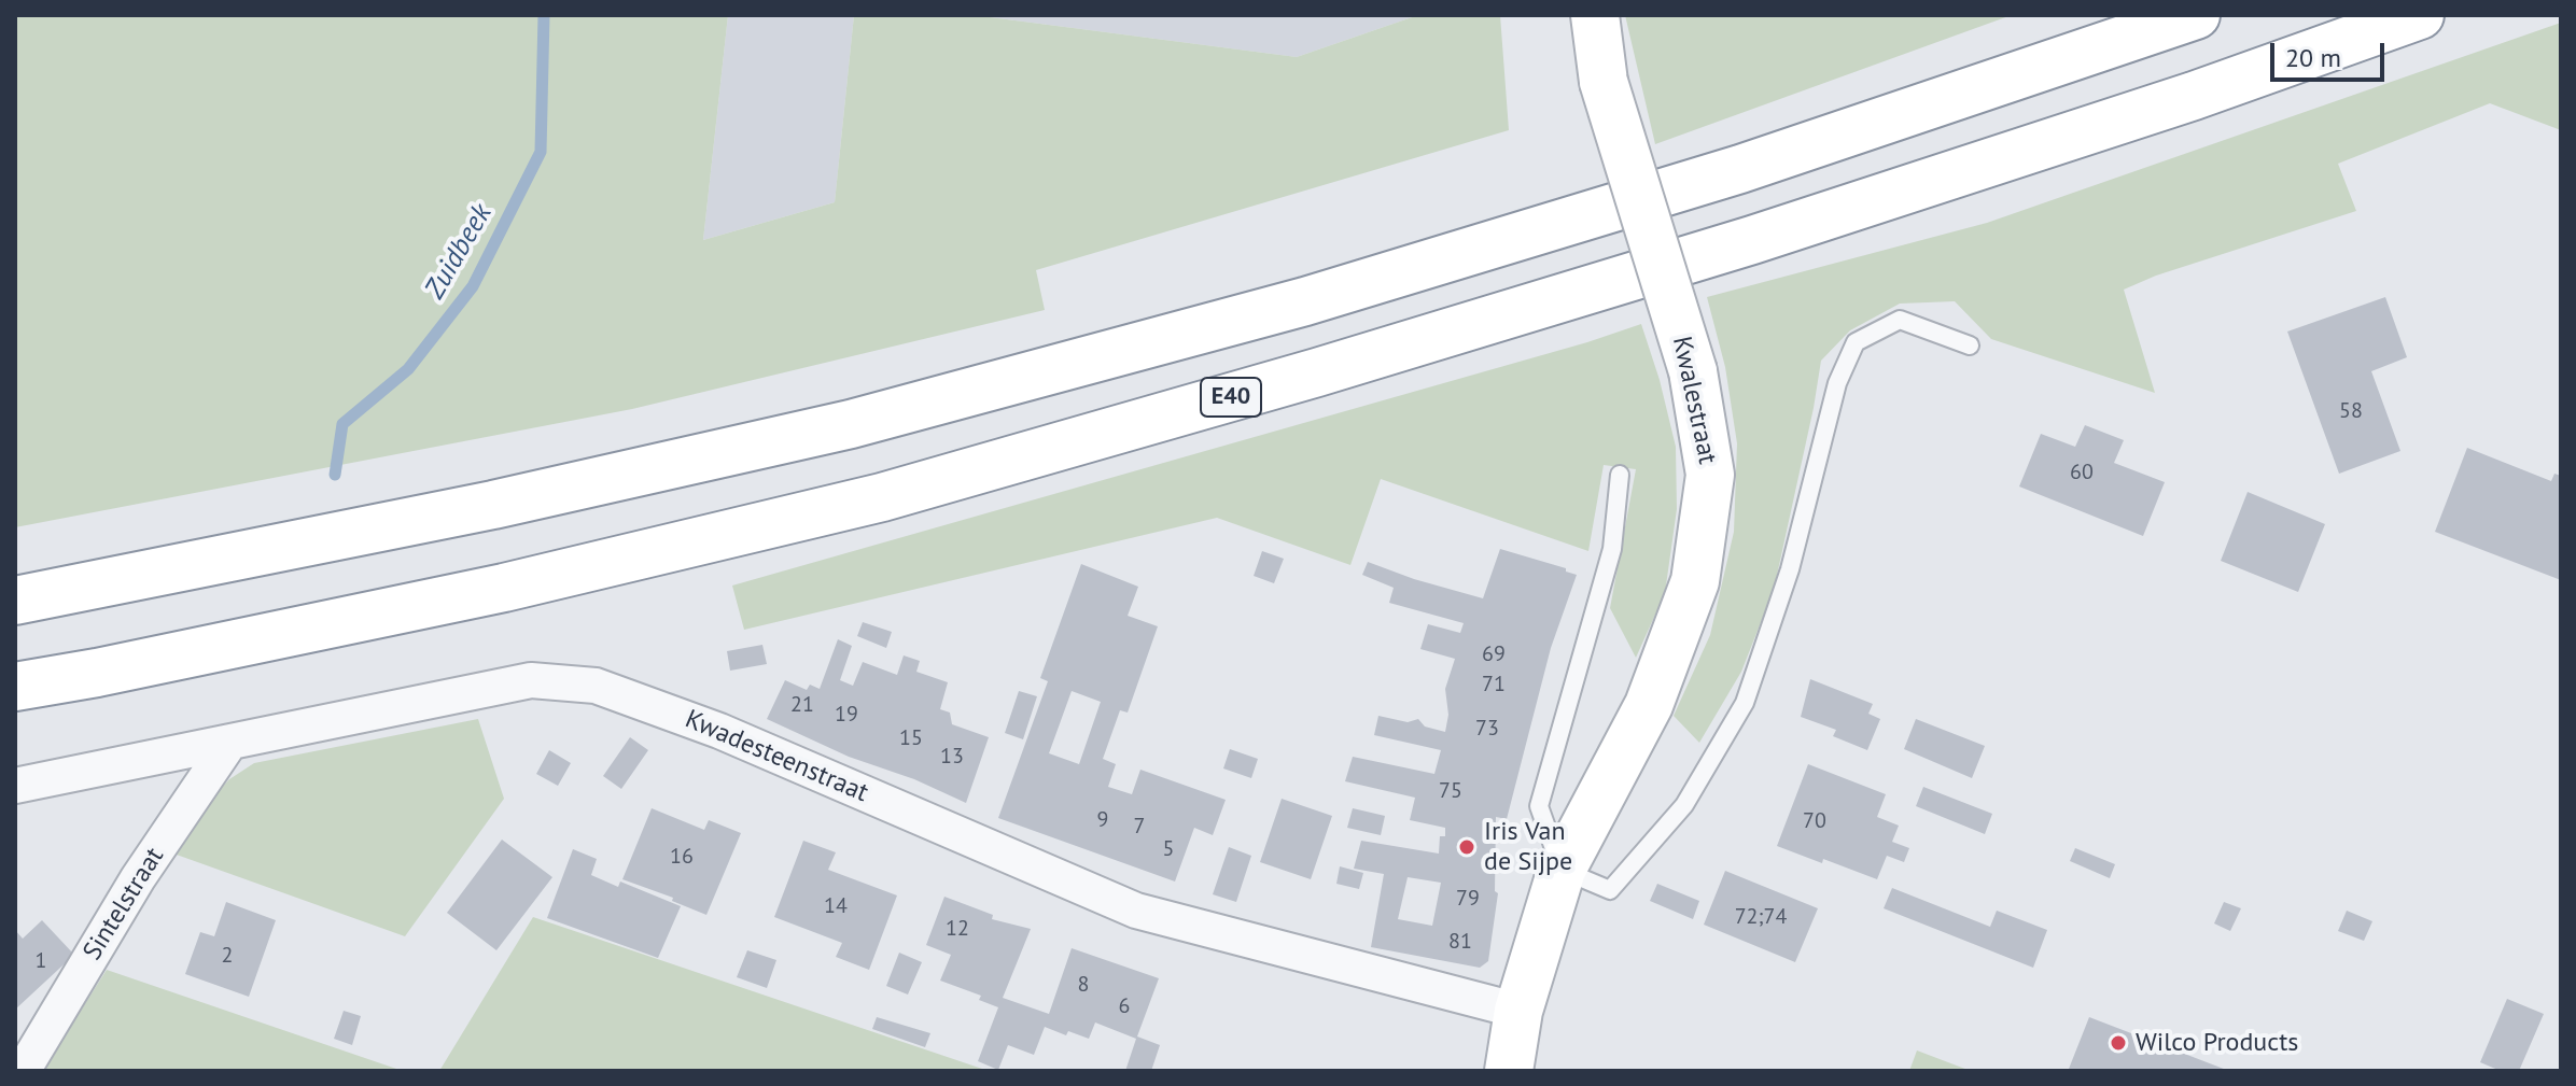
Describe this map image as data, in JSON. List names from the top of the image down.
{
  "streets": {
    "main road": ["E40", "Kwalestraat"],
    "street": ["Kwadesteenstraat", "Sintelstraat"]
  },
  "crossings": [
    ["Kwalestraat", "Kwadesteenstraat"],
    ["Kwadesteenstraat", "Sintelstraat"]
  ],
  "water": ["Zuidbeek"],
  "places": ["Iris Van de Sijpe", "Wilco Products"],
  "house_numbers": [
    "58",
    "60",
    "69",
    "71",
    "21",
    "19",
    "73",
    "15",
    "13",
    "75",
    "9",
    "70",
    "7",
    "5",
    "16",
    "79",
    "14",
    "72;74",
    "12",
    "81",
    "2",
    "1",
    "8",
    "6"
  ],
  "scale_bar": "20 m"
}
